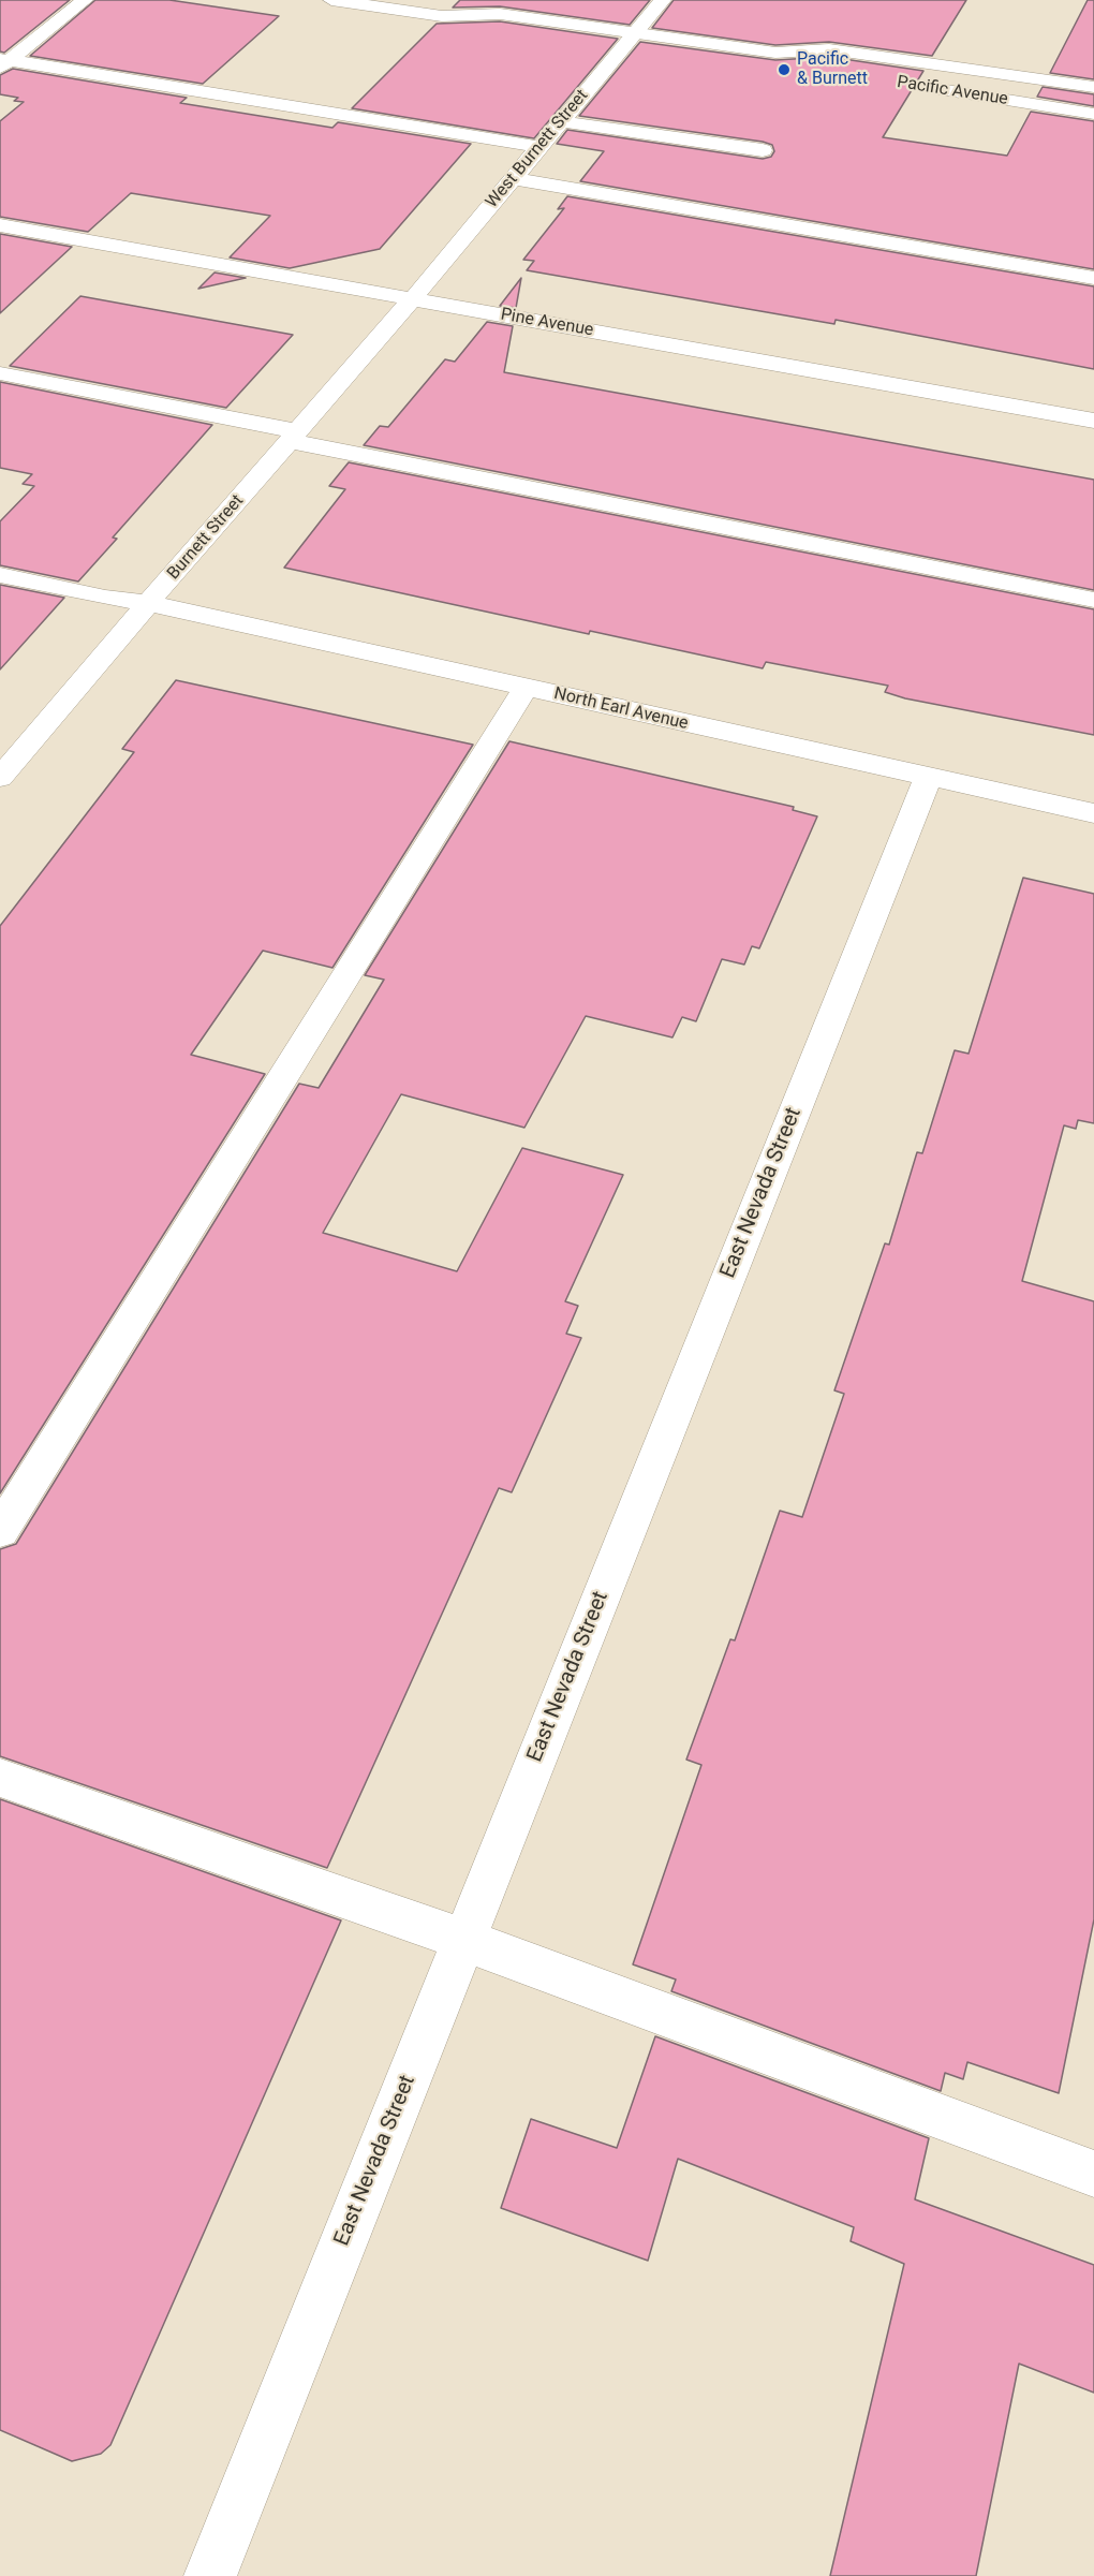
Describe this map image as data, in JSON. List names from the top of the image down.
{
  "streets": {
    "street": [
      "Pacific Avenue",
      "West Burnett Street",
      "Pine Avenue",
      "Burnett Street",
      "North Earl Avenue",
      "East Nevada Street"
    ]
  },
  "crossings": [
    ["Pacific Avenue", "West Burnett Street"],
    ["West Burnett Street", "Pine Avenue"],
    ["West Burnett Street", "Burnett Street"],
    ["Pine Avenue", "Burnett Street"],
    ["Burnett Street", "North Earl Avenue"],
    ["North Earl Avenue", "East Nevada Street"]
  ],
  "places": ["Pacific & Burnett"]
}
